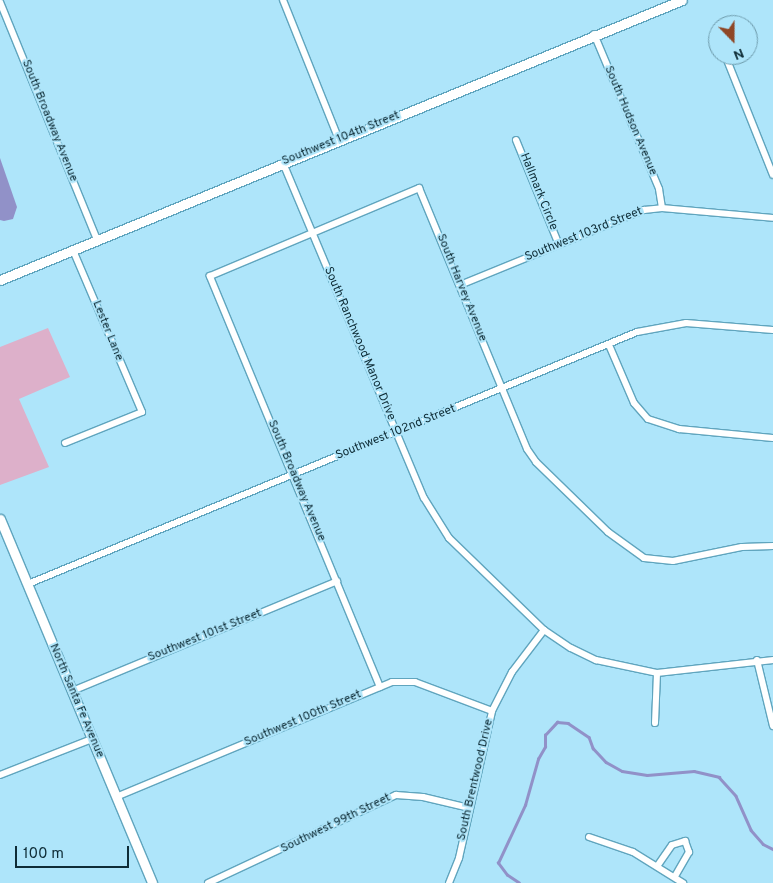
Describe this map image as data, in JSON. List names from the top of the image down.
{
  "streets": {
    "main road": ["Southwest 104th Street", "North Santa Fe Avenue"],
    "street": [
      "South Broadway Avenue",
      "South Hudson Avenue",
      "Hallmark Circle",
      "Southwest 103rd Street",
      "South Harvey Avenue",
      "Lester Lane",
      "South Ranchwood Manor Drive",
      "Southwest 102nd Street",
      "Southwest 101st Street",
      "Southwest 100th Street",
      "South Brentwood Drive",
      "Southwest 99th Street"
    ]
  },
  "crossings": [
    ["South Broadway Avenue", "Southwest 104th Street"],
    ["South Broadway Avenue", "South Harvey Avenue"],
    ["South Broadway Avenue", "South Ranchwood Manor Drive"],
    ["South Broadway Avenue", "Southwest 102nd Street"],
    ["South Broadway Avenue", "Southwest 101st Street"],
    ["South Broadway Avenue", "Southwest 100th Street"],
    ["South Hudson Avenue", "Southwest 104th Street"],
    ["South Hudson Avenue", "Southwest 103rd Street"],
    ["Southwest 104th Street", "Lester Lane"],
    ["Southwest 104th Street", "South Ranchwood Manor Drive"],
    ["Hallmark Circle", "Southwest 103rd Street"],
    ["Southwest 103rd Street", "South Harvey Avenue"],
    ["South Harvey Avenue", "South Ranchwood Manor Drive"],
    ["South Harvey Avenue", "Southwest 102nd Street"],
    ["South Ranchwood Manor Drive", "Southwest 102nd Street"],
    ["South Ranchwood Manor Drive", "South Brentwood Drive"],
    ["Southwest 102nd Street", "North Santa Fe Avenue"],
    ["Southwest 101st Street", "North Santa Fe Avenue"],
    ["North Santa Fe Avenue", "Southwest 100th Street"],
    ["Southwest 100th Street", "South Brentwood Drive"],
    ["South Brentwood Drive", "Southwest 99th Street"]
  ],
  "scale_bar": "100 m",
  "north": "bottom"
}
